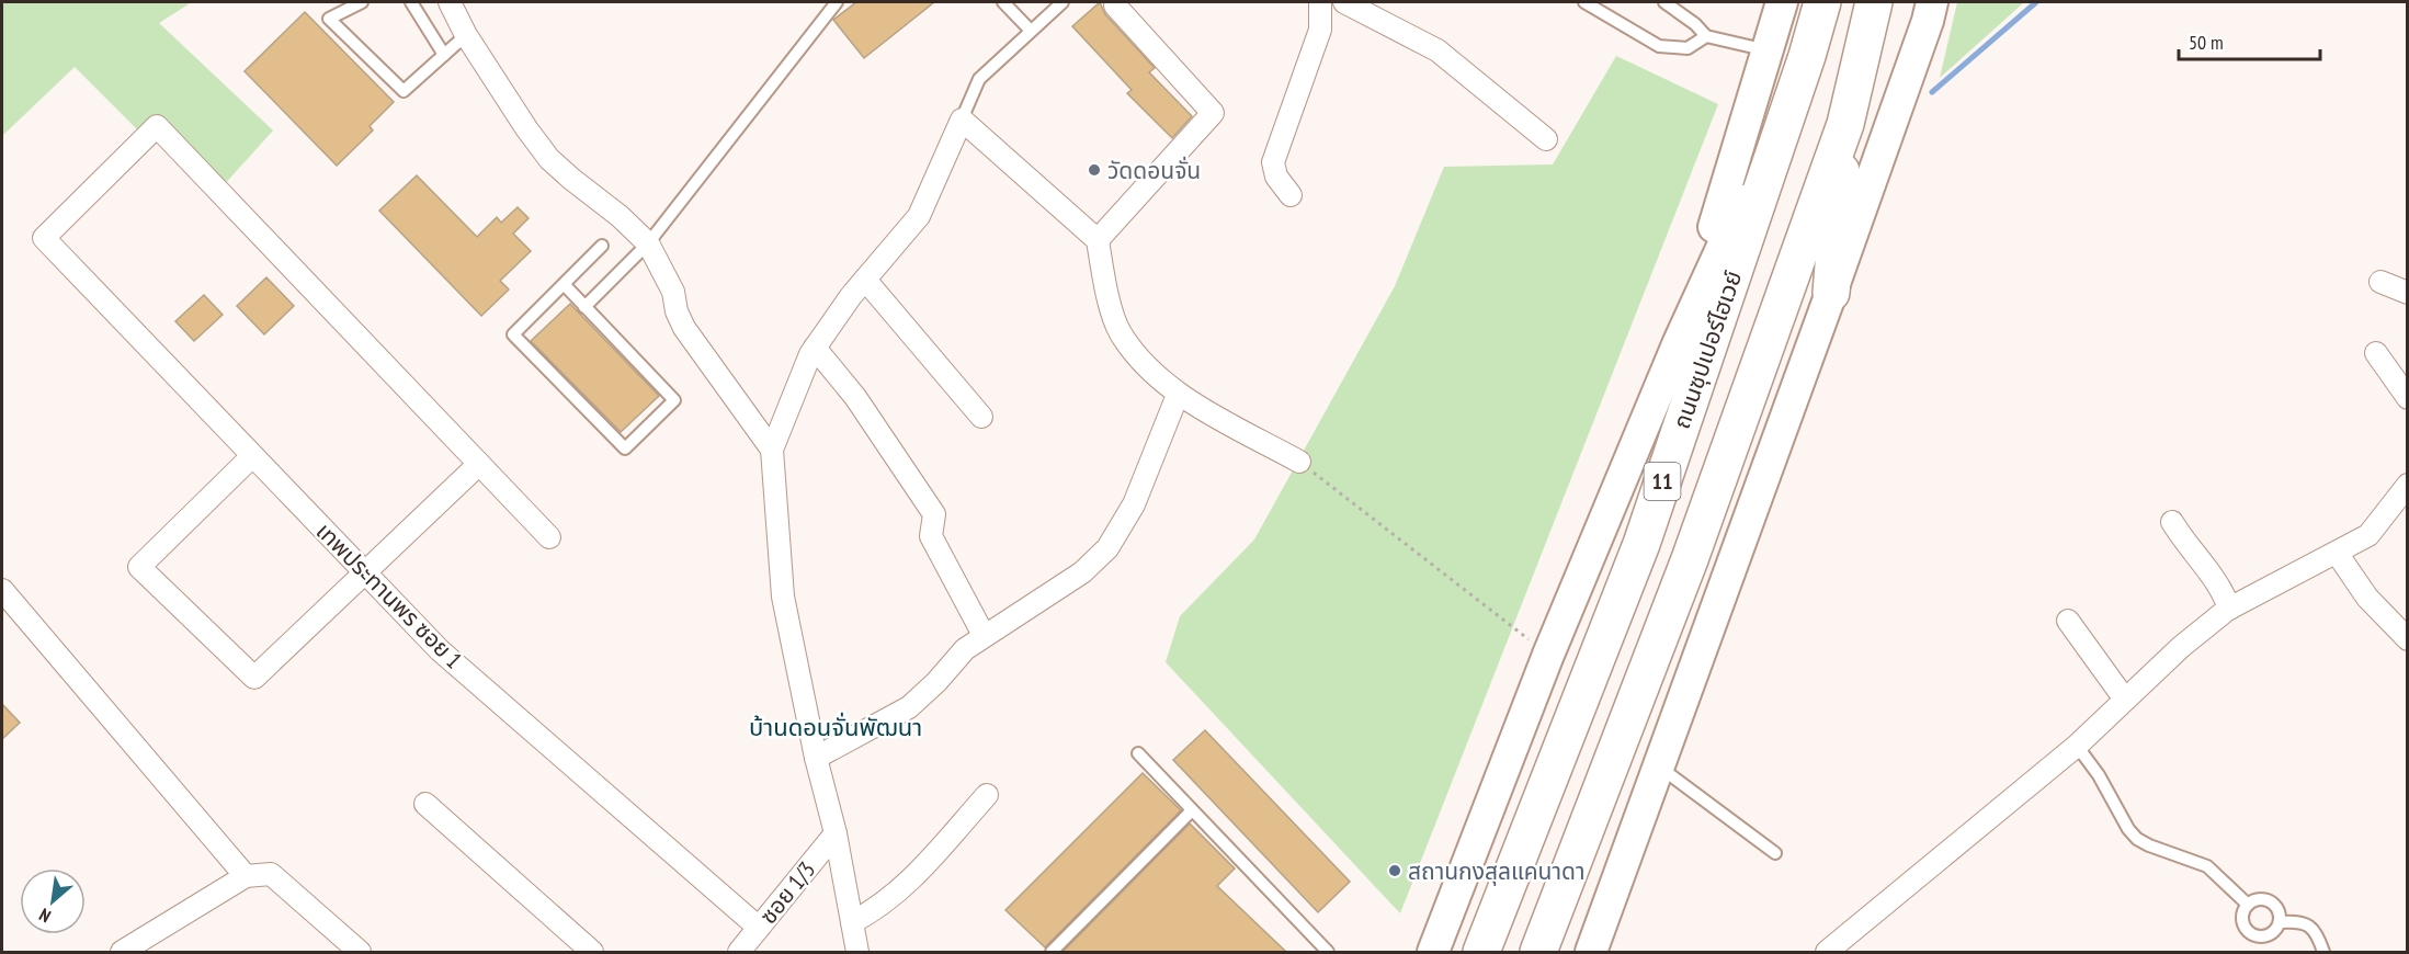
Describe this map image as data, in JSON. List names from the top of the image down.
{
  "streets": {
    "highway": ["ถนนซุปเปอร์ไฮเวย์", "11"],
    "street": ["เทพประทานพร ซอย 1", "ซอย 1/3"]
  },
  "crossings": [
    ["เทพประทานพร ซอย 1", "ซอย 1/3"]
  ],
  "districts": ["บ้านดอนจั่นพัฒนา"],
  "places": ["วัดดอนจั่น", "สถานกงสุลแคนาดา"],
  "scale_bar": "50 m",
  "north": "bottom left"
}
